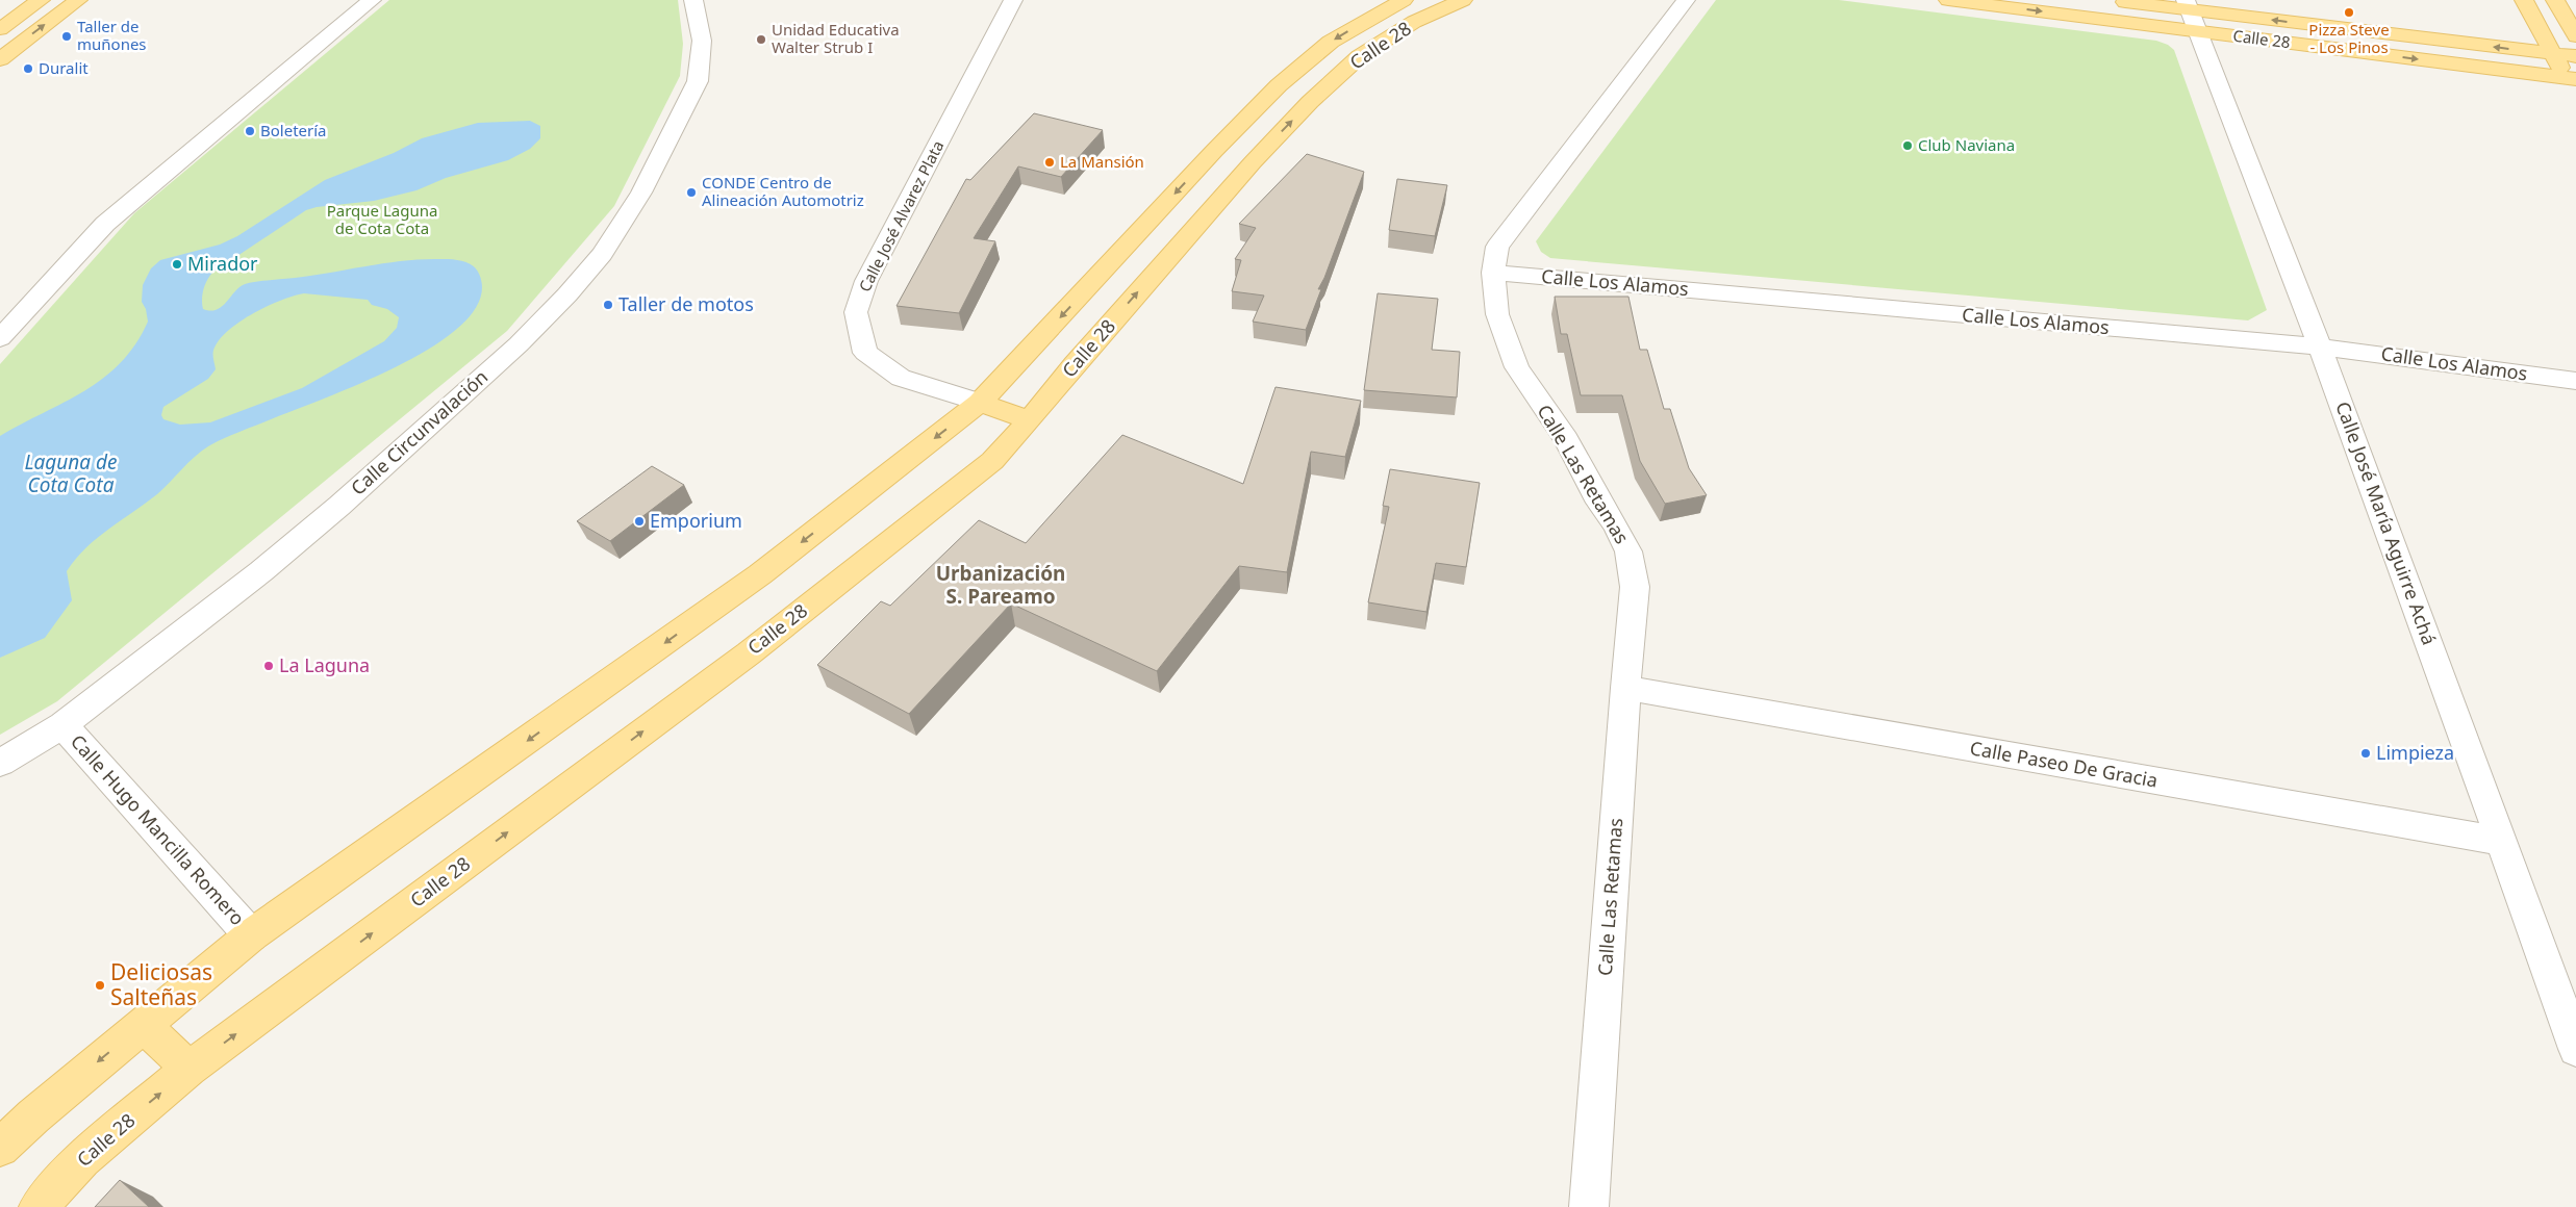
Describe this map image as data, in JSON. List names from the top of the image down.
{
  "streets": {
    "main road": ["Calle 28"],
    "street": [
      "Calle José Alvarez Plata",
      "Calle Los Alamos",
      "Calle Circunvalación",
      "Calle Las Retamas",
      "Calle José María Aguirre Achá",
      "Calle Paseo De Gracia",
      "Calle Hugo Mancilla Romero"
    ]
  },
  "crossings": [
    ["Calle 28", "Calle José Alvarez Plata"],
    ["Calle 28", "Calle José María Aguirre Achá"],
    ["Calle 28", "Calle Hugo Mancilla Romero"],
    ["Calle Los Alamos", "Calle Las Retamas"],
    ["Calle Los Alamos", "Calle José María Aguirre Achá"],
    ["Calle Circunvalación", "Calle Hugo Mancilla Romero"],
    ["Calle Las Retamas", "Calle Paseo De Gracia"],
    ["Calle José María Aguirre Achá", "Calle Paseo De Gracia"]
  ],
  "districts": ["Urbanización S. Pareamo"],
  "water": ["Laguna de Cota Cota"],
  "parks": ["Parque Laguna de Cota Cota"],
  "places": [
    "Pizza Steve - Los Pinos",
    "Taller de muñones",
    "Unidad Educativa Walter Strub I",
    "Duralit",
    "Boletería",
    "Club Naviana",
    "La Mansión",
    "CONDE Centro de Alineación Automotriz",
    "Mirador",
    "Taller de motos",
    "Emporium",
    "La Laguna",
    "Limpieza",
    "Deliciosas Salteñas"
  ]
}
